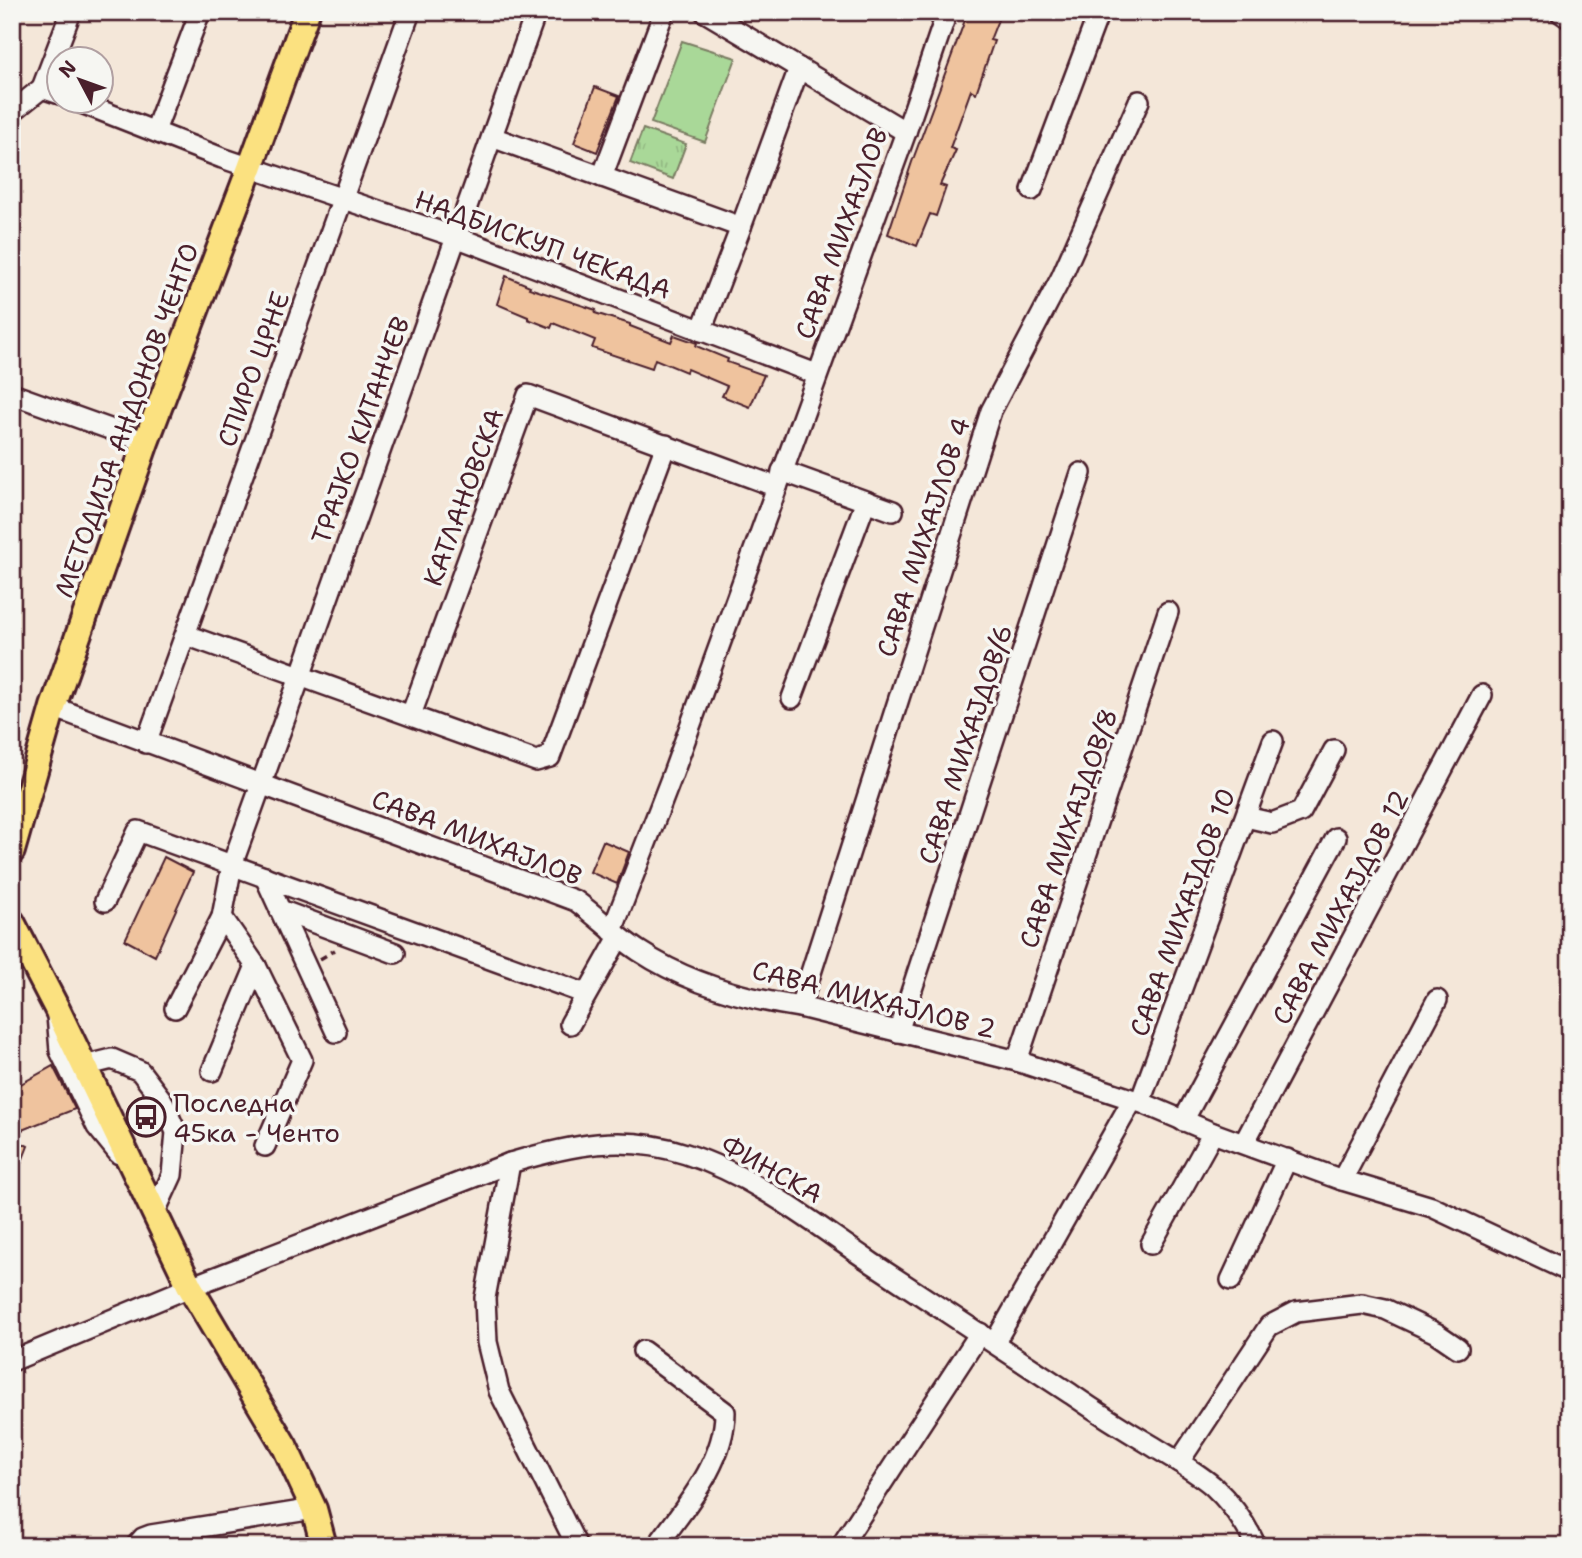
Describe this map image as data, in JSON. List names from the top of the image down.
{
  "streets": {
    "main road": ["МЕТОДИЈА АНДОНОВ ЧЕНТО"],
    "street": [
      "САВА МИХАЈЛОВ",
      "НАДБИСКУП ЧЕКАДА",
      "СПИРО ЦРНЕ",
      "ТРАЈКО КИТАНЧЕВ",
      "КАТЛАНОВСКА",
      "САВА МИХАЈЛОВ 4",
      "САВА МИХАЈДОВ/6",
      "САВА МИХАЈДОВ/8",
      "САВА МИХАЈДОВ 12",
      "САВА МИХАЈДОВ 10",
      "САВА МИХАЈЛОВ 2",
      "ФИНСКА"
    ]
  },
  "crossings": [
    ["САВА МИХАЈЛОВ", "НАДБИСКУП ЧЕКАДА"],
    ["САВА МИХАЈЛОВ", "СПИРО ЦРНЕ"],
    ["САВА МИХАЈЛОВ", "МЕТОДИЈА АНДОНОВ ЧЕНТО"],
    ["САВА МИХАЈЛОВ", "ТРАЈКО КИТАНЧЕВ"],
    ["САВА МИХАЈЛОВ", "КАТЛАНОВСКА"],
    ["САВА МИХАЈЛОВ", "САВА МИХАЈЛОВ 2"],
    ["НАДБИСКУП ЧЕКАДА", "СПИРО ЦРНЕ"],
    ["НАДБИСКУП ЧЕКАДА", "МЕТОДИЈА АНДОНОВ ЧЕНТО"],
    ["НАДБИСКУП ЧЕКАДА", "ТРАЈКО КИТАНЧЕВ"],
    ["САВА МИХАЈЛОВ 4", "САВА МИХАЈЛОВ 2"],
    ["САВА МИХАЈДОВ/6", "САВА МИХАЈЛОВ 2"],
    ["САВА МИХАЈДОВ/8", "САВА МИХАЈЛОВ 2"],
    ["САВА МИХАЈДОВ 12", "САВА МИХАЈЛОВ 2"],
    ["САВА МИХАЈДОВ 10", "САВА МИХАЈЛОВ 2"]
  ],
  "places": {
    "bus stop": ["Последна 45ка - Ченто"]
  },
  "north": "top left"
}
